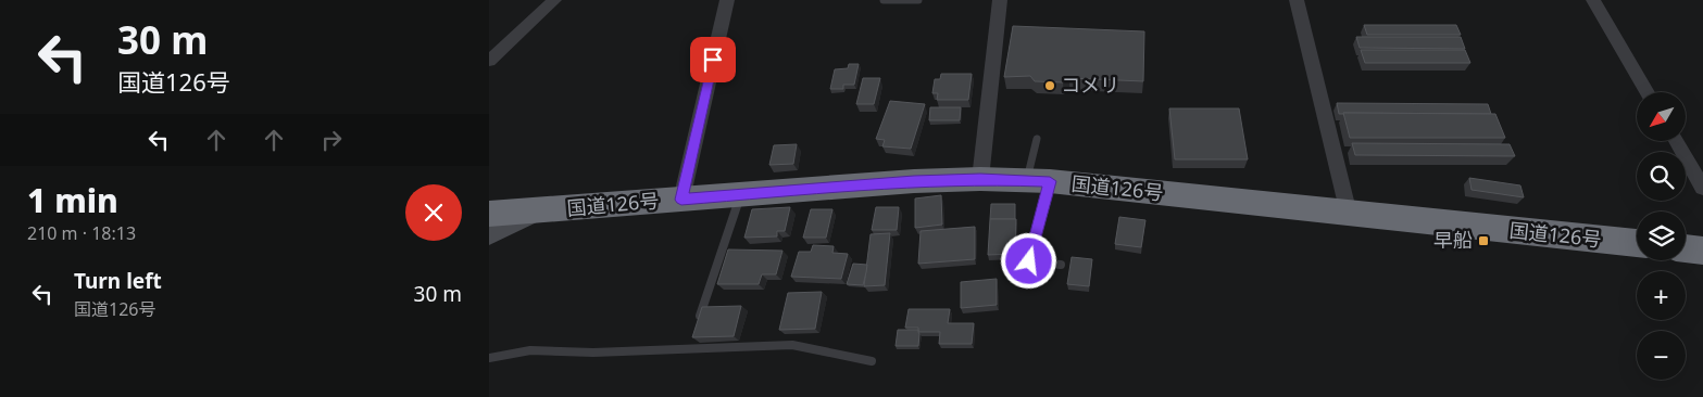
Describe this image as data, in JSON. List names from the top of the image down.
{
  "streets": {
    "highway": ["国道126号"]
  },
  "places": {
    "other": ["コメリ"],
    "transit": ["早船"]
  },
  "north": "bottom left",
  "page": {
    "turn": ["30 m", "国道126号"],
    "map_buttons": ["+", "−"],
    "heading": ["1 min", "210 m · 18:13"],
    "list": [
      {
        "name": "Turn left",
        "note": "国道126号",
        "value": "30 m"
      }
    ]
  }
}
